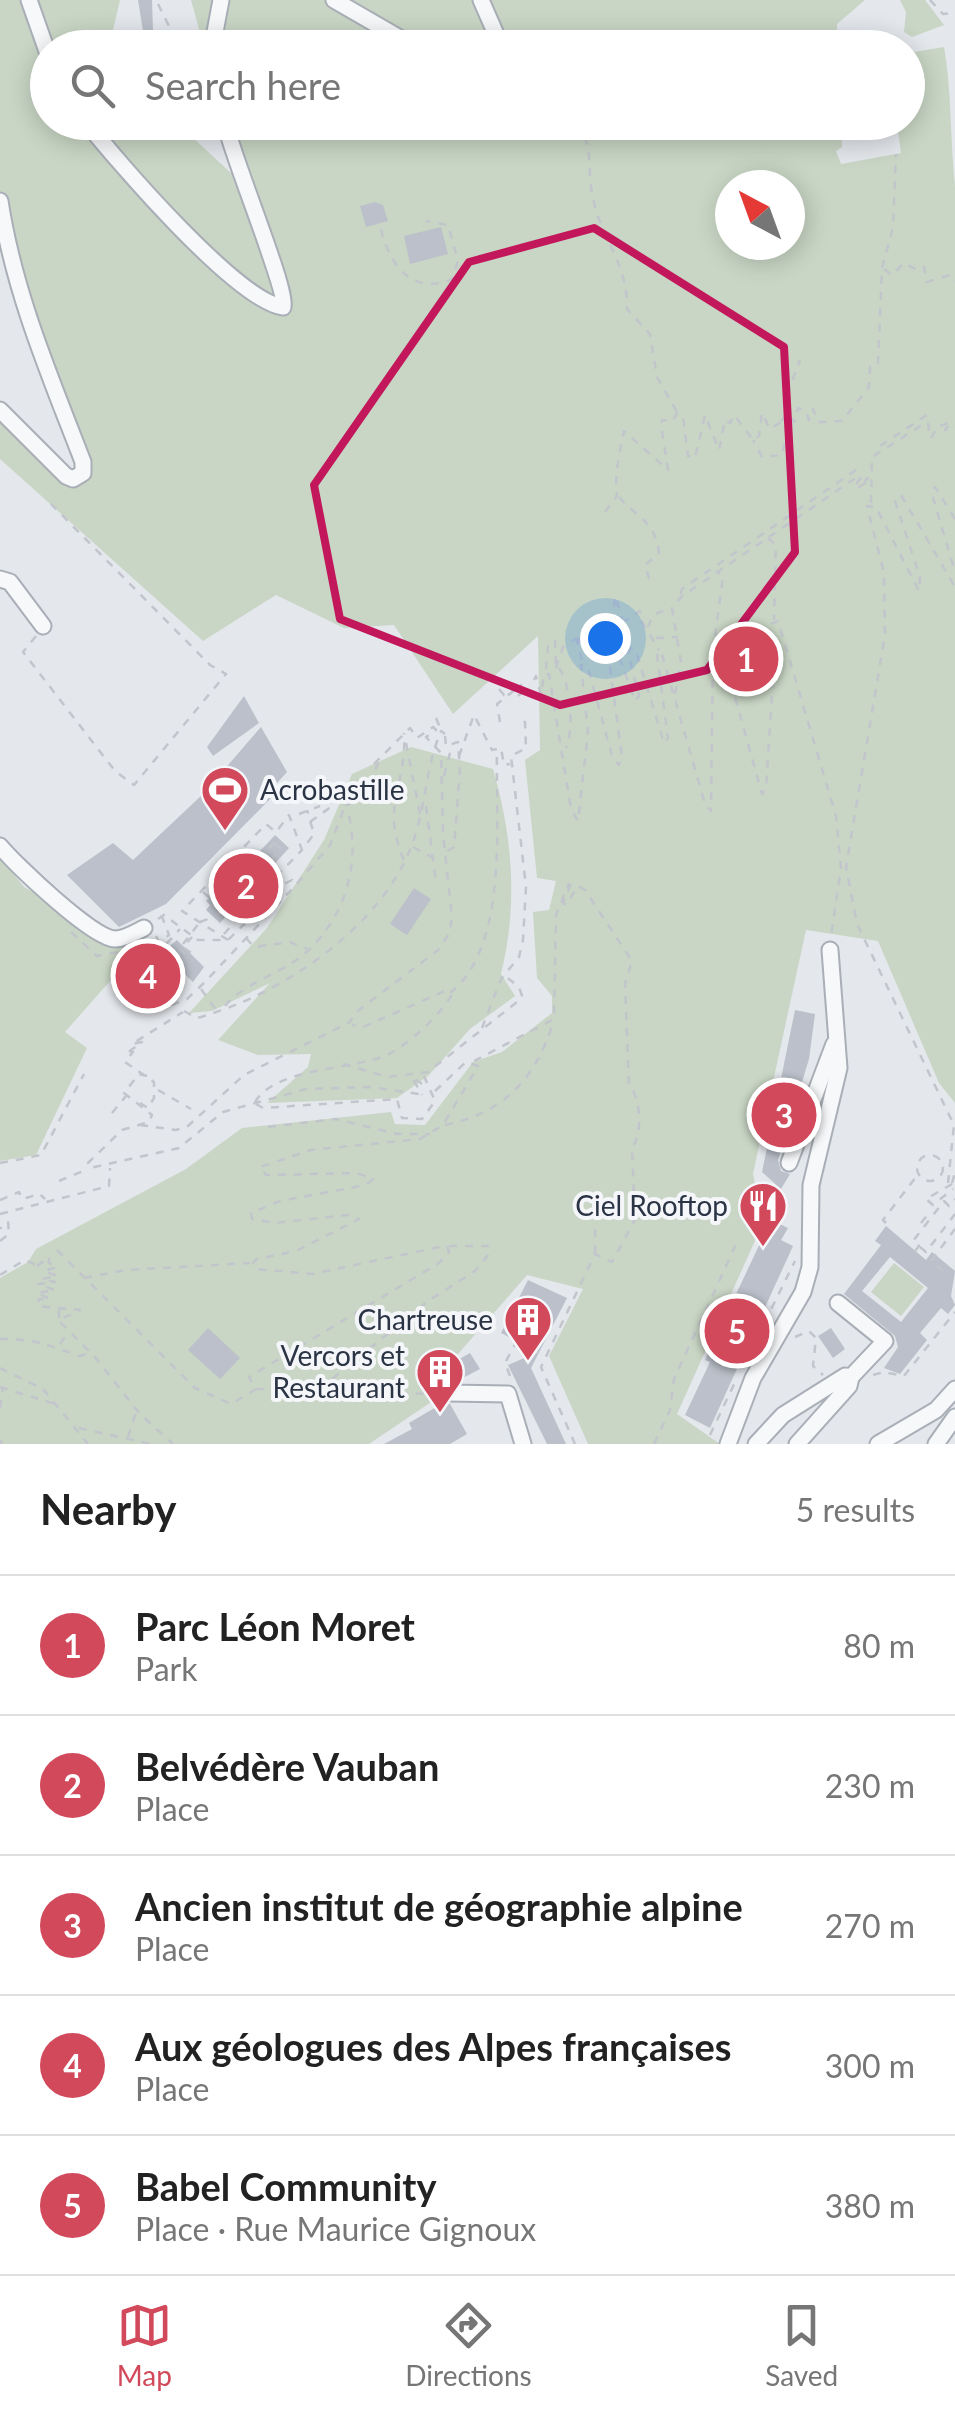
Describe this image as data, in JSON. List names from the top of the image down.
{
  "places": {
    "sports": ["Acrobastille"],
    "restaurant": ["Ciel Rooftop"],
    "building": ["Chartreuse", "Vercors et Restaurant"]
  },
  "north": "top left",
  "page": {
    "search": "Search here",
    "pins": [
      "1",
      "2",
      "4",
      "3",
      "5"
    ],
    "heading": ["Nearby", "5 results"],
    "list": [
      {
        "mark": "1",
        "name": "Parc Léon Moret",
        "note": "Park",
        "value": "80 m"
      },
      {
        "mark": "2",
        "name": "Belvédère Vauban",
        "note": "Place",
        "value": "230 m"
      },
      {
        "mark": "3",
        "name": "Ancien institut de géographie alpine",
        "note": "Place",
        "value": "270 m"
      },
      {
        "mark": "4",
        "name": "Aux géologues des Alpes françaises",
        "note": "Place",
        "value": "300 m"
      },
      {
        "mark": "5",
        "name": "Babel Community",
        "note": "Place · Rue Maurice Gignoux",
        "value": "380 m"
      }
    ],
    "nav": ["Map", "Directions", "Saved"]
  }
}
